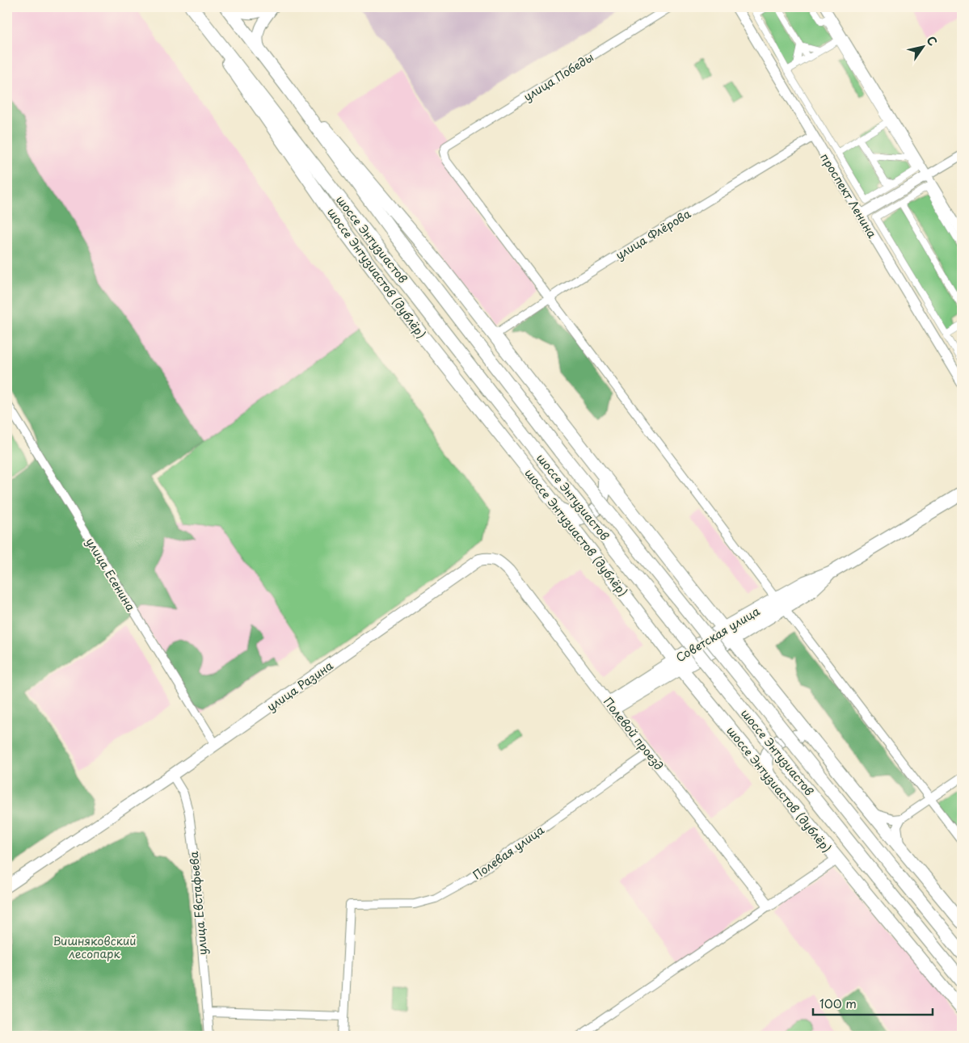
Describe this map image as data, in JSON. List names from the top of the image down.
{
  "streets": {
    "main road": [
      "шоссе Энтузиастов",
      "шоссе Энтузиастов (дублёр)",
      "Советская улица",
      "улица Разина",
      "Полевой проезд"
    ],
    "street": [
      "улица Победы",
      "проспект Ленина",
      "улица Флёрова",
      "улица Есенина",
      "Полевая улица",
      "улица Евстафьева"
    ]
  },
  "crossings": [
    ["улица Победы", "улица Флёрова"],
    ["проспект Ленина", "улица Флёрова"],
    ["шоссе Энтузиастов", "шоссе Энтузиастов (дублёр)"],
    ["шоссе Энтузиастов (дублёр)", "Советская улица"],
    ["улица Есенина", "улица Разина"],
    ["Советская улица", "Полевой проезд"],
    ["улица Разина", "Полевой проезд"],
    ["улица Разина", "улица Евстафьева"],
    ["Полевой проезд", "Полевая улица"]
  ],
  "parks": ["Вишняковский лесопарк"],
  "scale_bar": "100 m",
  "north": "top right"
}
